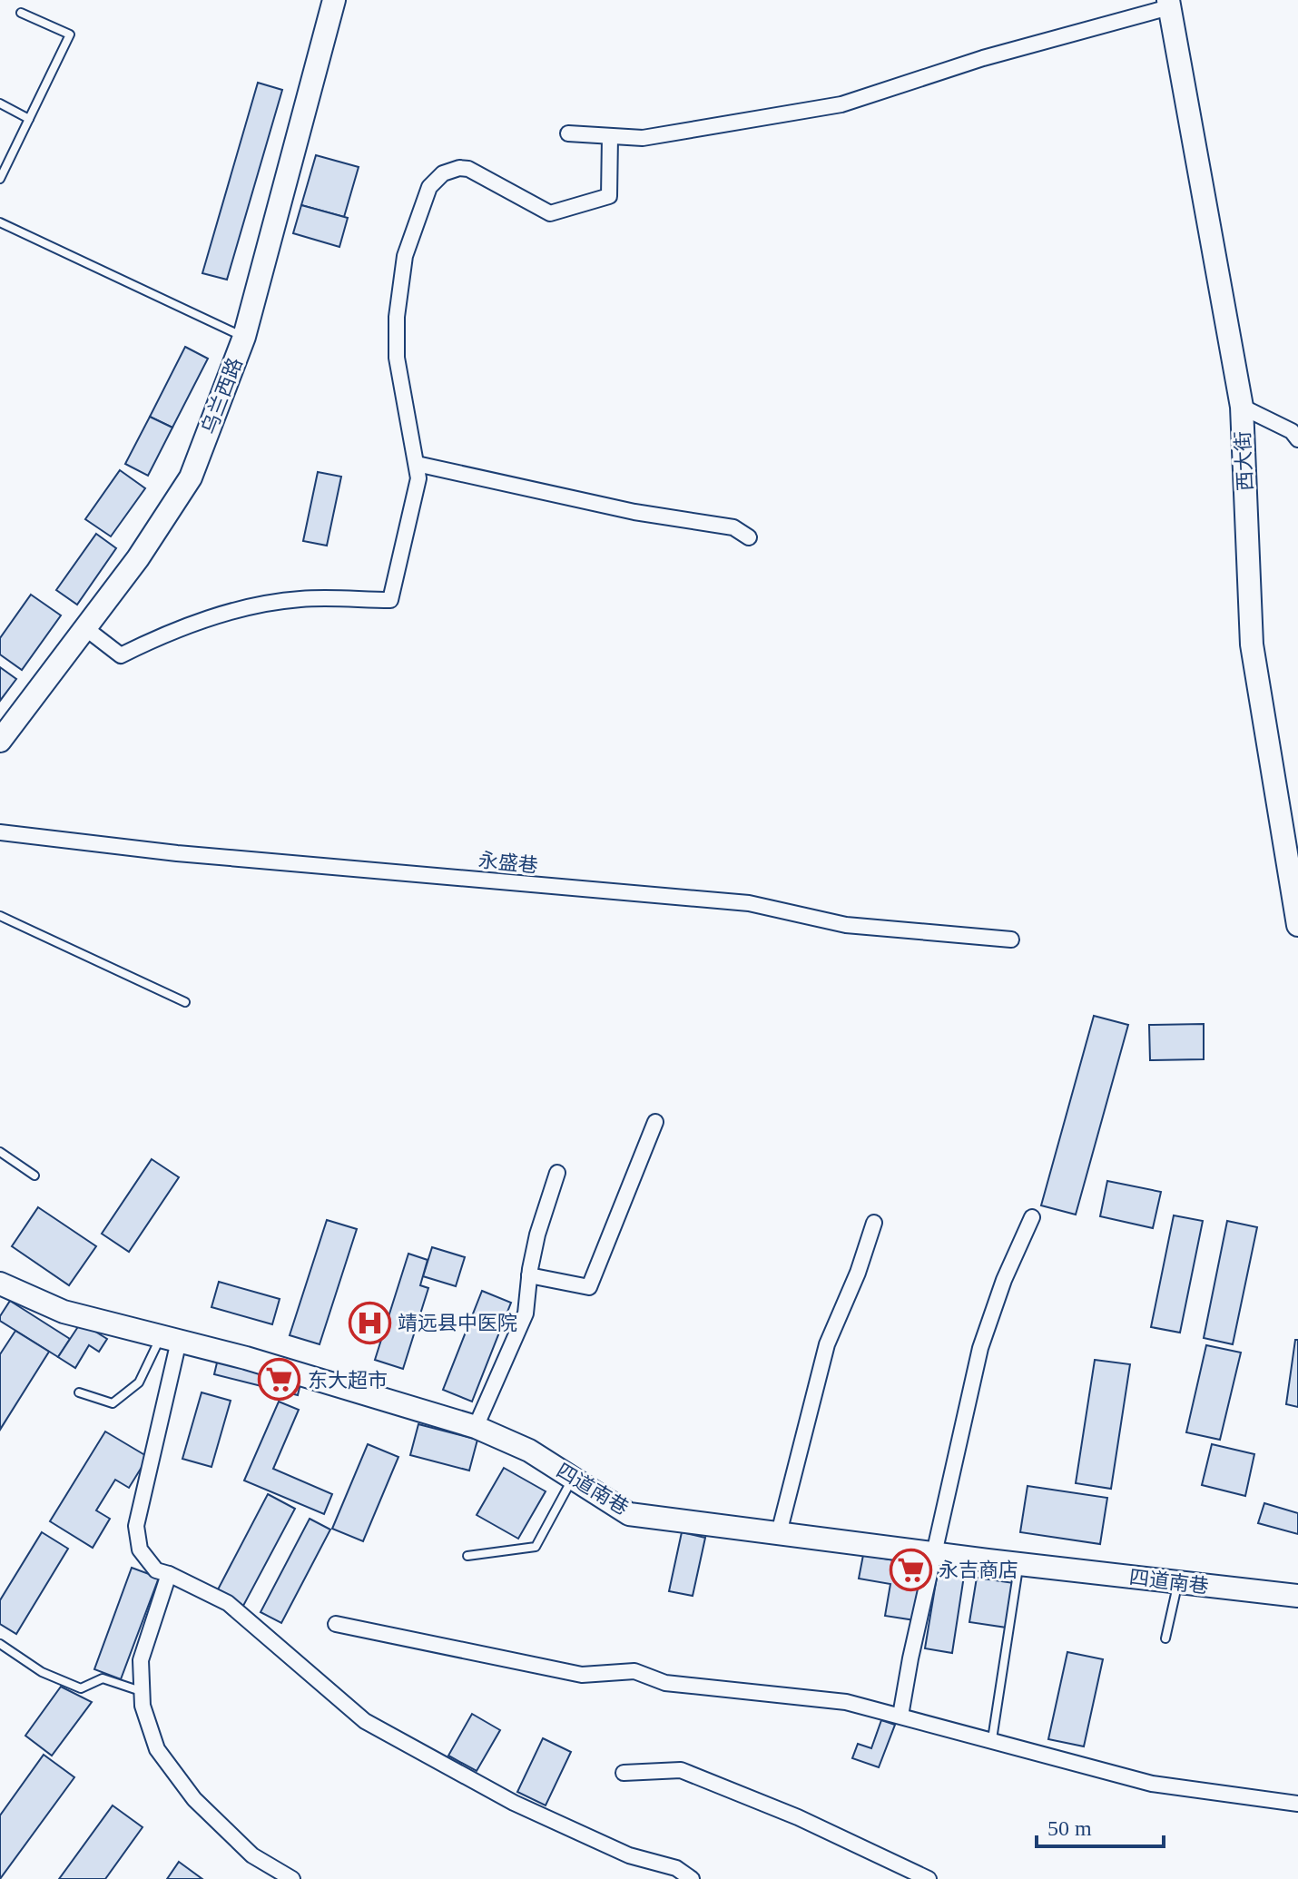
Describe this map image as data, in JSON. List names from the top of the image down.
{
  "streets": {
    "main road": ["乌兰西路", "西大街", "四道南巷"],
    "street": ["永盛巷"]
  },
  "places": {
    "hospital": ["靖远县中医院"],
    "supermarket": ["东大超市", "永吉商店"]
  },
  "scale_bar": "50 m"
}
